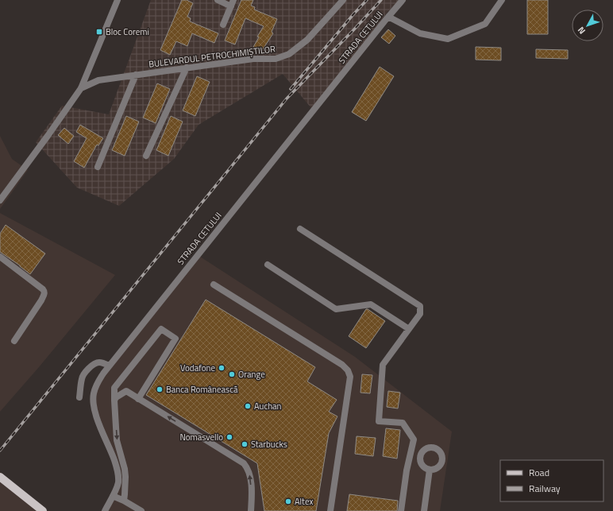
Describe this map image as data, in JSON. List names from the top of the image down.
{
  "streets": {
    "street": ["STRADA CETULUI", "BULEVARDUL PETROCHIMIȘTILOR"]
  },
  "places": {
    "transit": ["Bloc Coremi"],
    "other": [
      "Vodafone",
      "Orange",
      "Banca Românească",
      "Auchan",
      "Nomasvello",
      "Starbucks",
      "Altex"
    ]
  },
  "legend": ["Road", "Railway"],
  "north": "bottom left"
}
